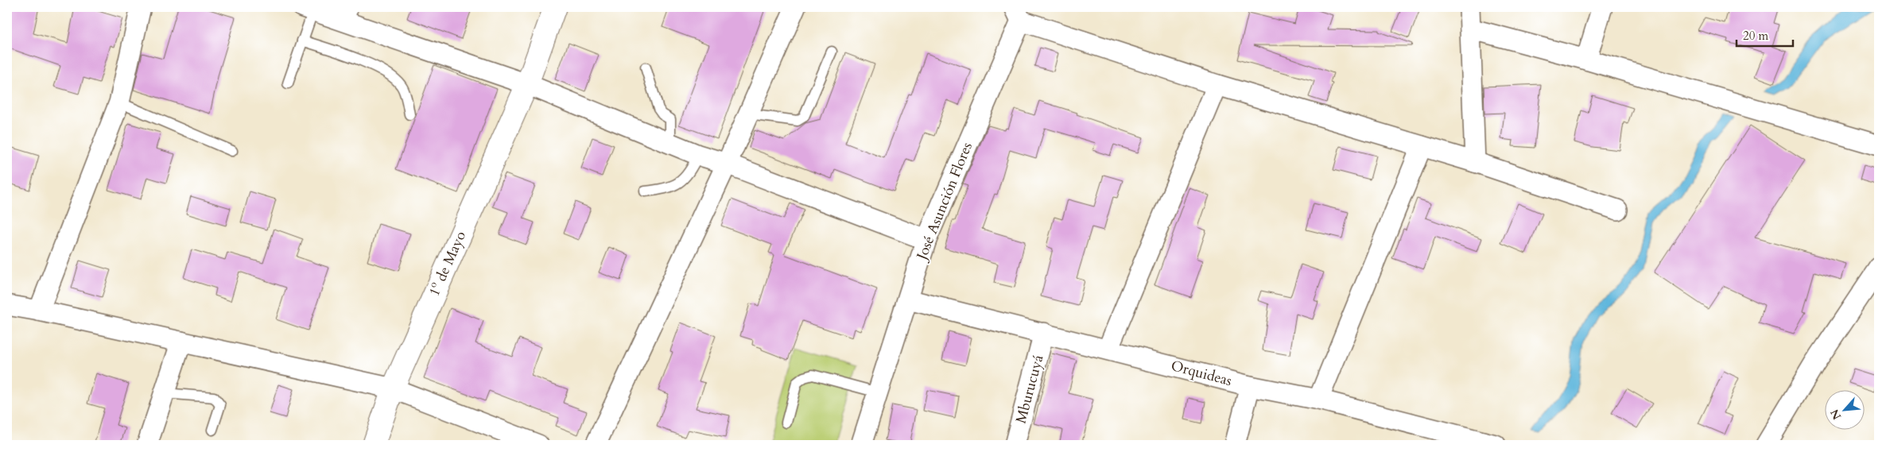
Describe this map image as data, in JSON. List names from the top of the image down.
{
  "streets": {
    "street": [
      "José Asunción Flores",
      "1º de Mayo",
      "Orquideas",
      "Mburucuyá"
    ]
  },
  "crossings": [
    ["José Asunción Flores", "Orquideas"],
    ["Orquideas", "Mburucuyá"]
  ],
  "scale_bar": "20 m",
  "north": "bottom left"
}
